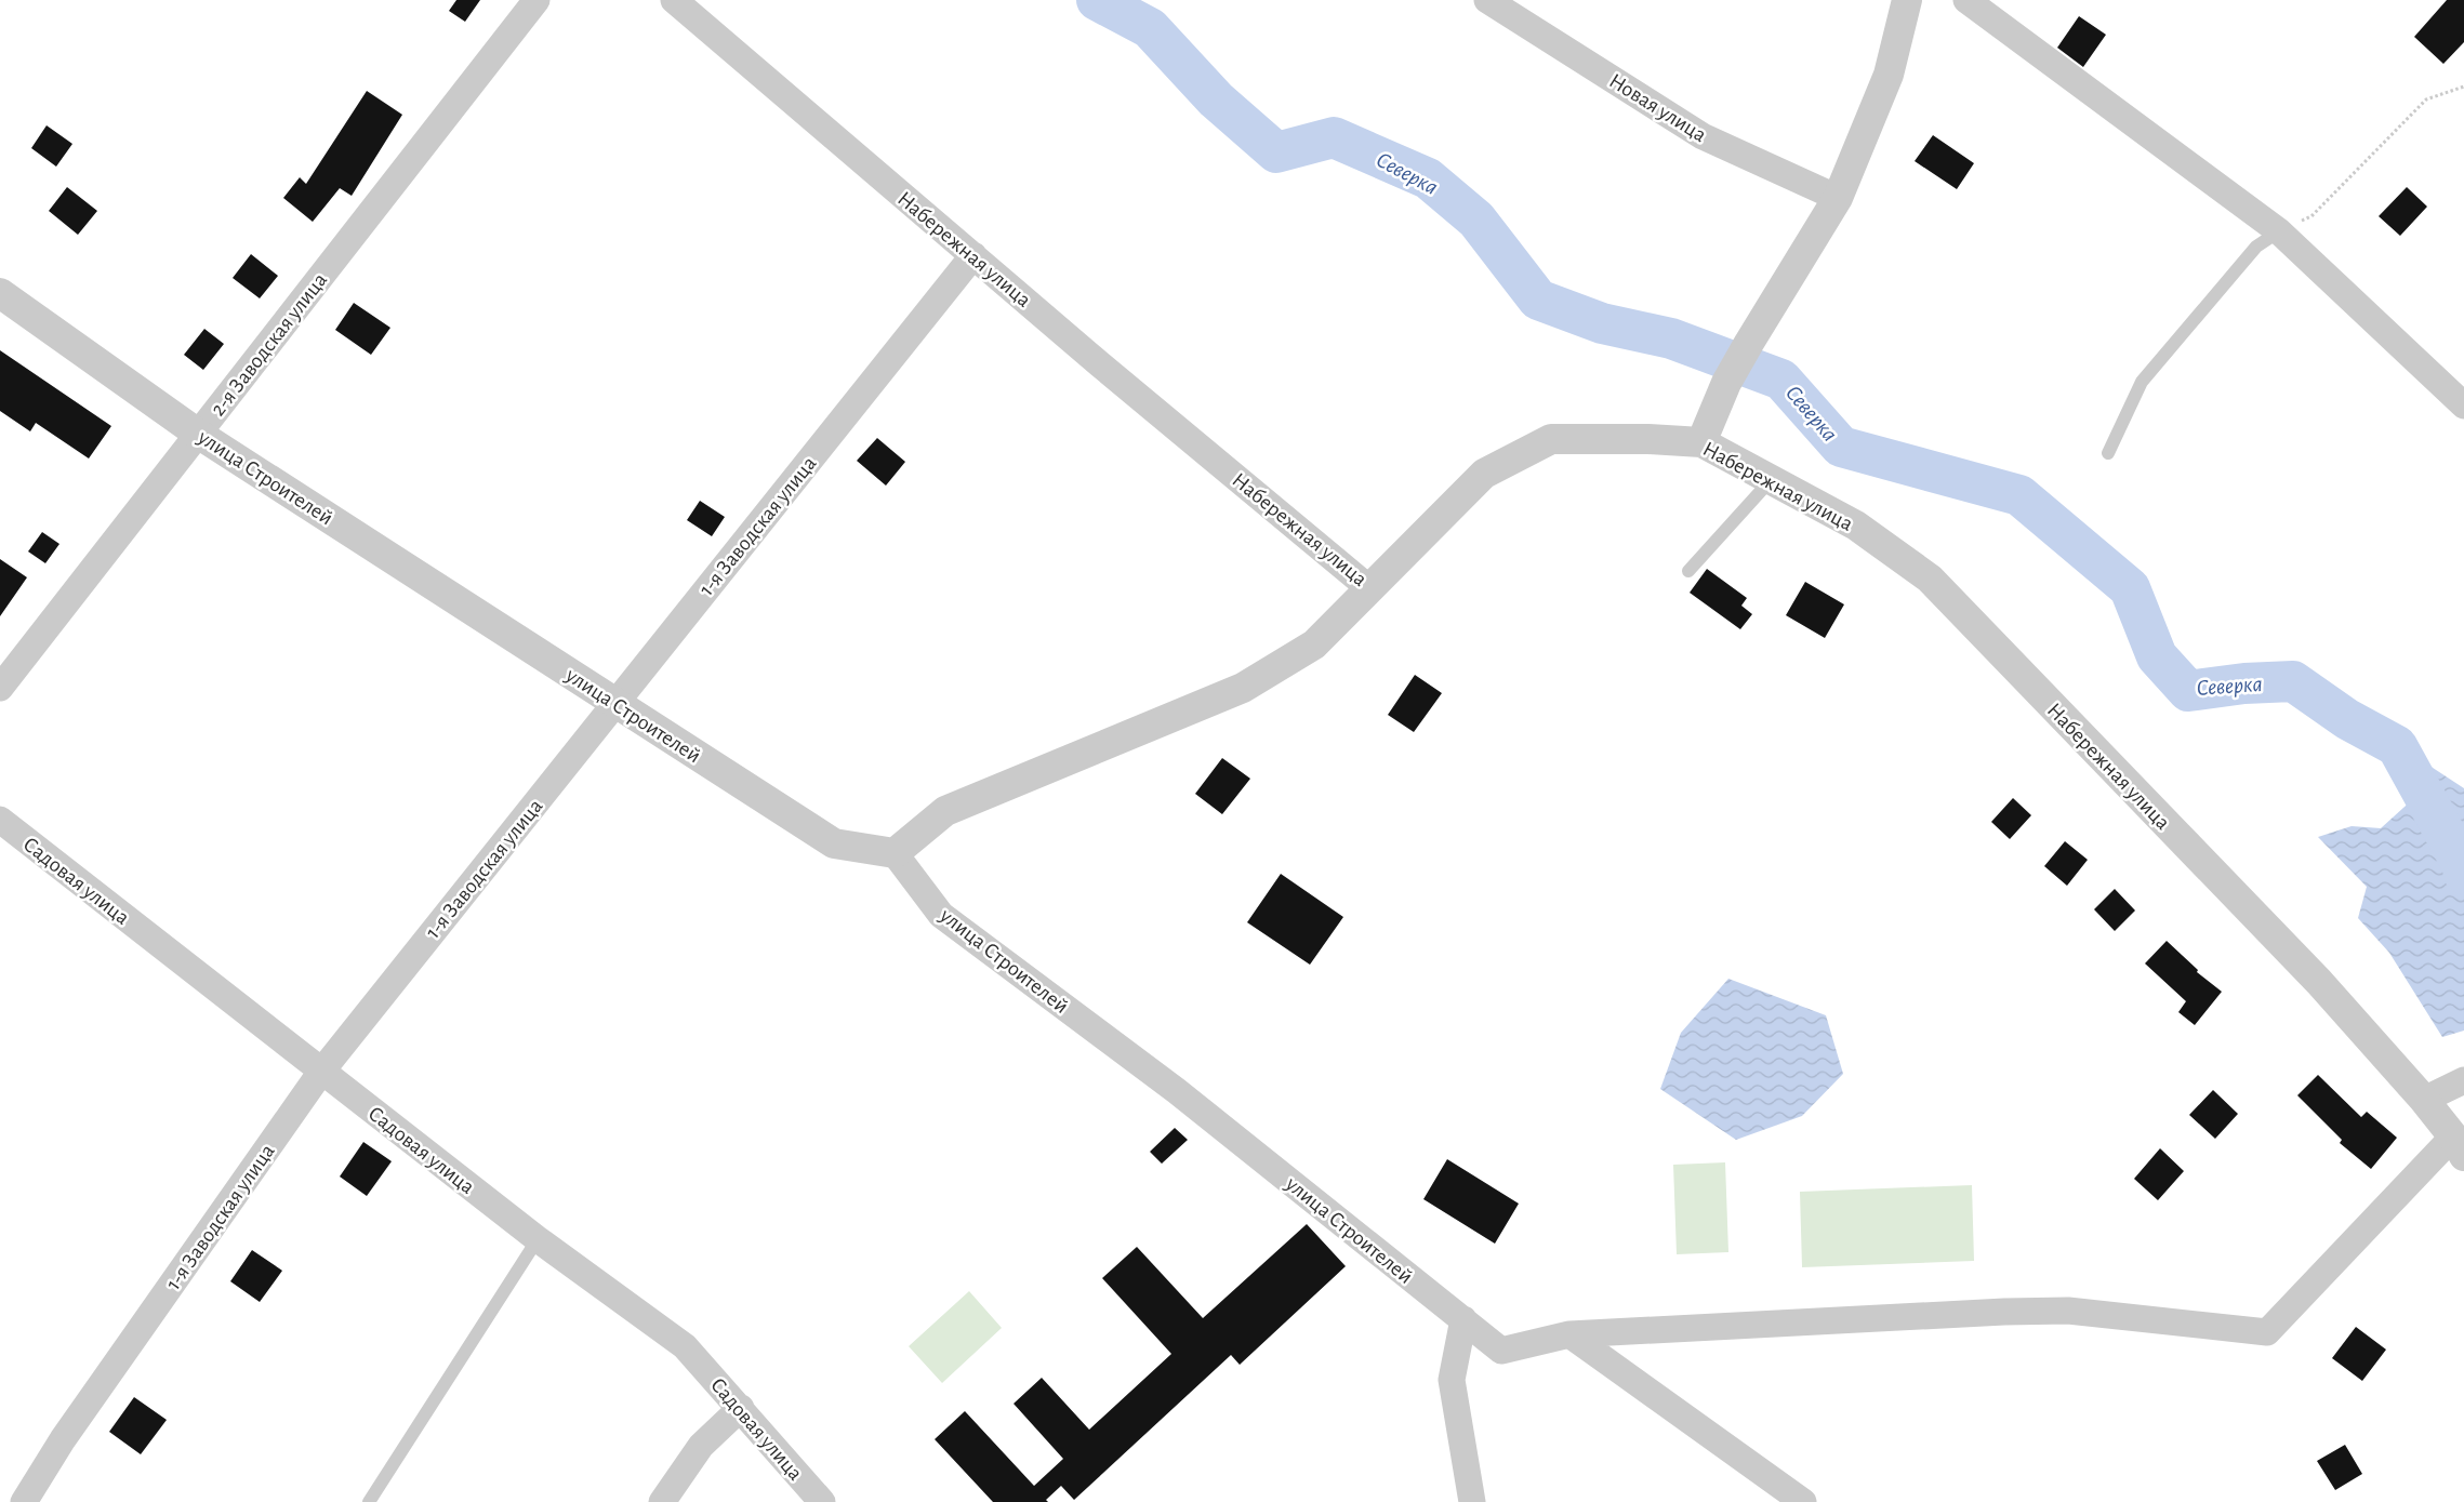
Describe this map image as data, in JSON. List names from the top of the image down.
{
  "streets": {
    "street": [
      "Новая улица",
      "Набережная улица",
      "2-я Заводская улица",
      "улица Строителей",
      "1-я Заводская улица",
      "Садовая улица"
    ]
  },
  "crossings": [
    ["Набережная улица", "1-я Заводская улица"],
    ["2-я Заводская улица", "улица Строителей"],
    ["улица Строителей", "1-я Заводская улица"],
    ["1-я Заводская улица", "Садовая улица"]
  ],
  "water": ["Северка"]
}
